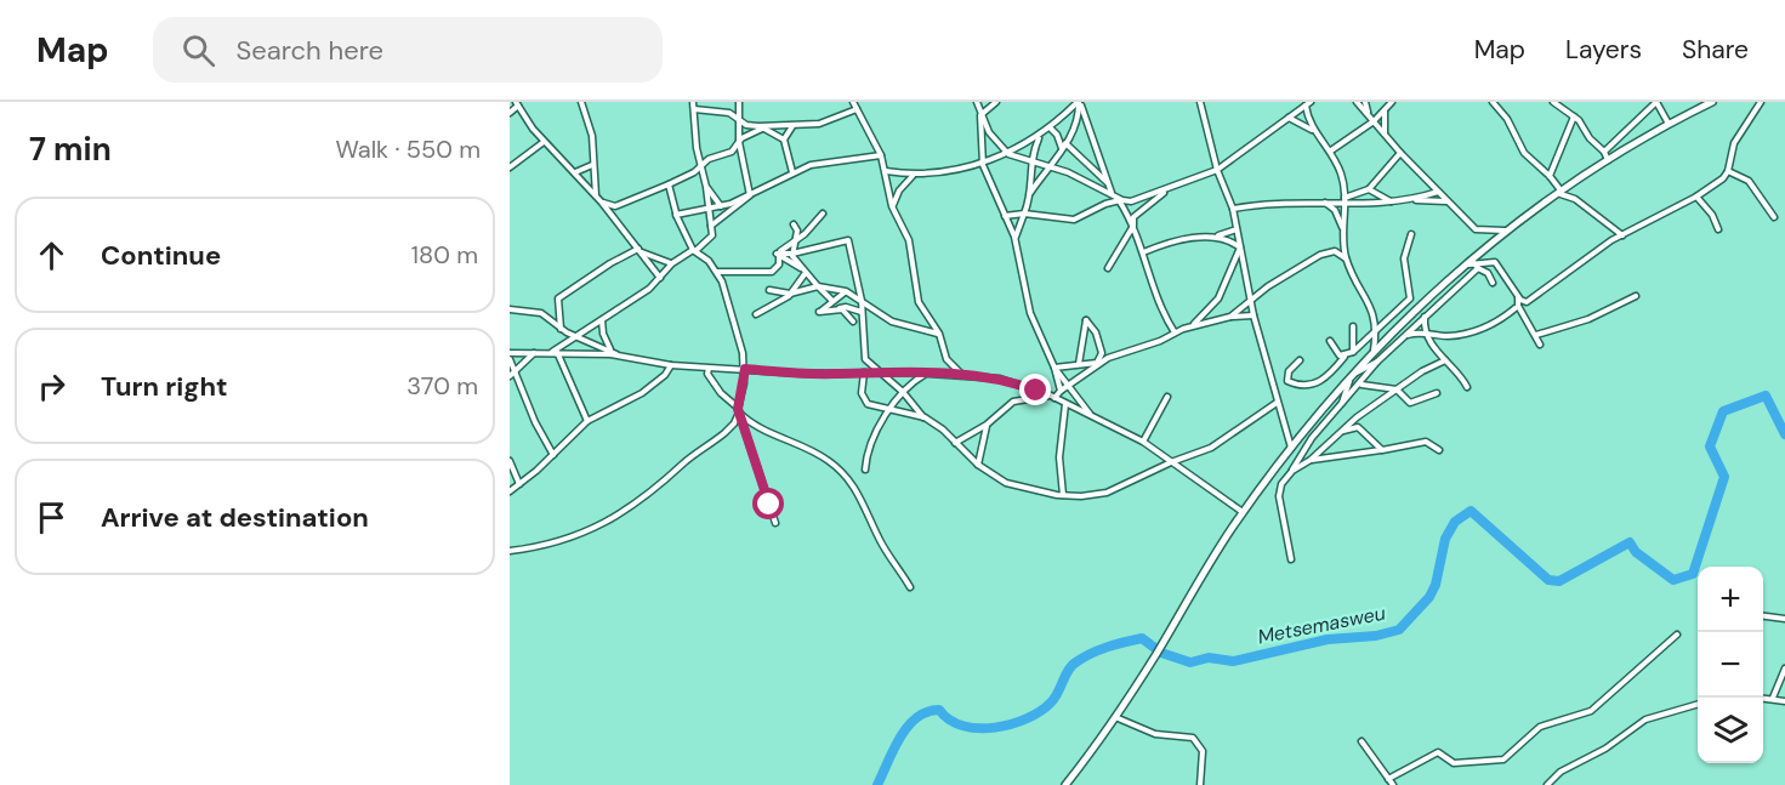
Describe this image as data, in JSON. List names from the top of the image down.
{
  "water": ["Metsemasweu"],
  "page": {
    "header": "Map",
    "search": "Search here",
    "nav": ["Map", "Layers", "Share"],
    "heading": ["7 min", "Walk · 550 m"],
    "list": [
      ["Continue", "180 m"],
      ["Turn right", "370 m"],
      "Arrive at destination"
    ],
    "map_buttons": ["+", "−"]
  }
}
